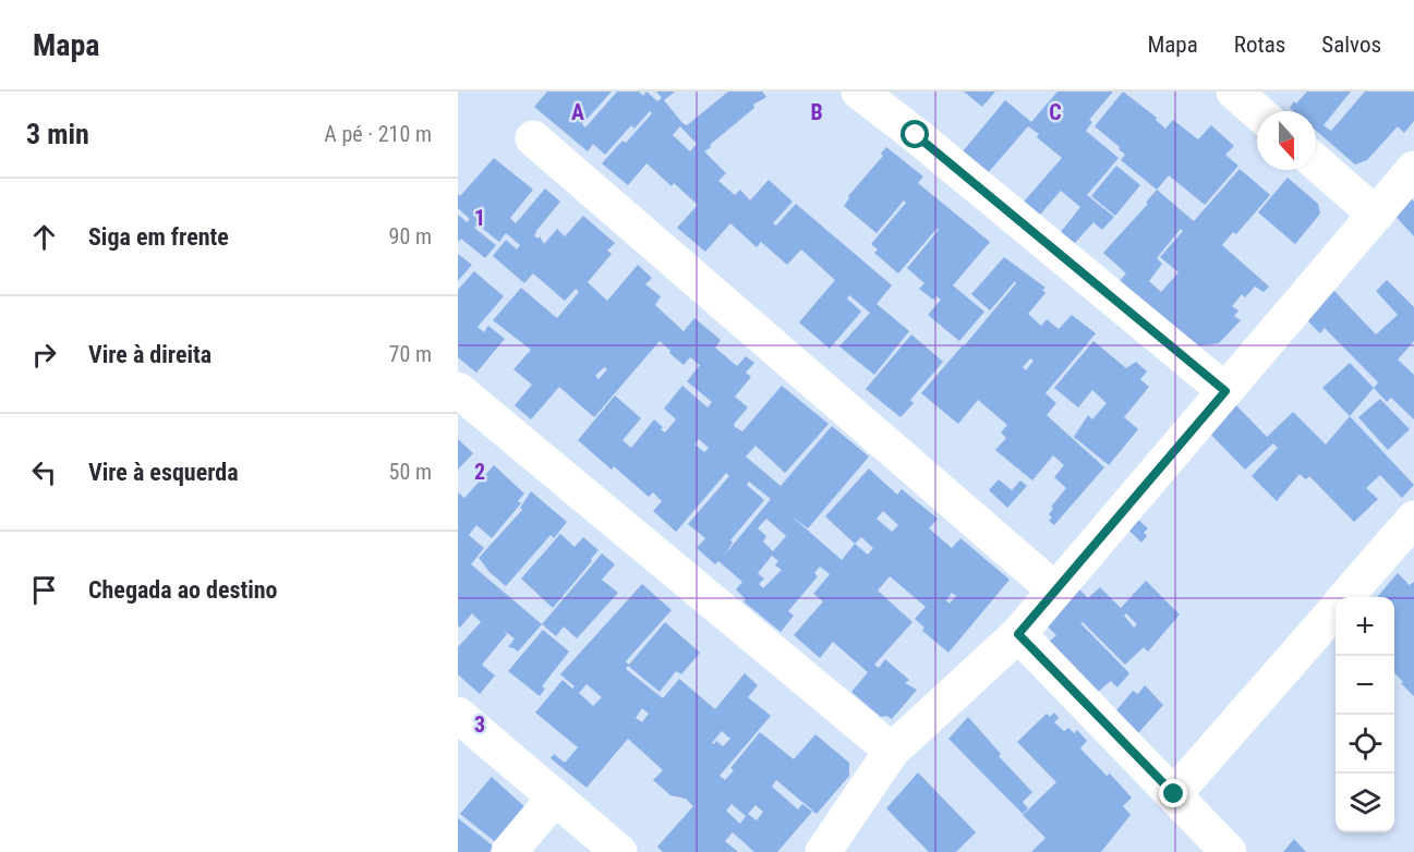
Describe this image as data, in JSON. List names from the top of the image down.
{
  "north": "bottom",
  "page": {
    "header": "Mapa",
    "nav": ["Mapa", "Rotas", "Salvos"],
    "heading": ["3 min", "A pé · 210 m"],
    "list": [
      ["Siga em frente", "90 m"],
      ["Vire à direita", "70 m"],
      ["Vire à esquerda", "50 m"],
      "Chegada ao destino"
    ],
    "map_buttons": ["+", "−"]
  },
  "grid": {
    "columns": ["A", "B", "C"],
    "rows": ["1", "2", "3"]
  }
}
